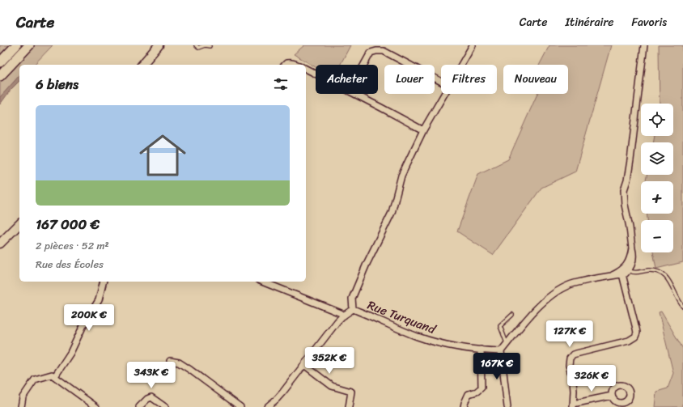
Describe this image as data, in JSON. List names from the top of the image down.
{
  "streets": {
    "street": ["Rue Turquand"]
  },
  "page": {
    "header": "Carte",
    "nav": ["Carte", "Itinéraire", "Favoris"],
    "chip": [
      "Acheter",
      "Louer",
      "Filtres",
      "Nouveau"
    ],
    "heading": "6 biens",
    "map_buttons": ["+", "−"],
    "list": [
      {
        "name": "167 000 €",
        "note": "2 pièces · 52 m² · Rue des Écoles"
      }
    ],
    "price": [
      "200K €",
      "127K €",
      "352K €",
      "167K €",
      "343K €",
      "326K €"
    ]
  }
}
